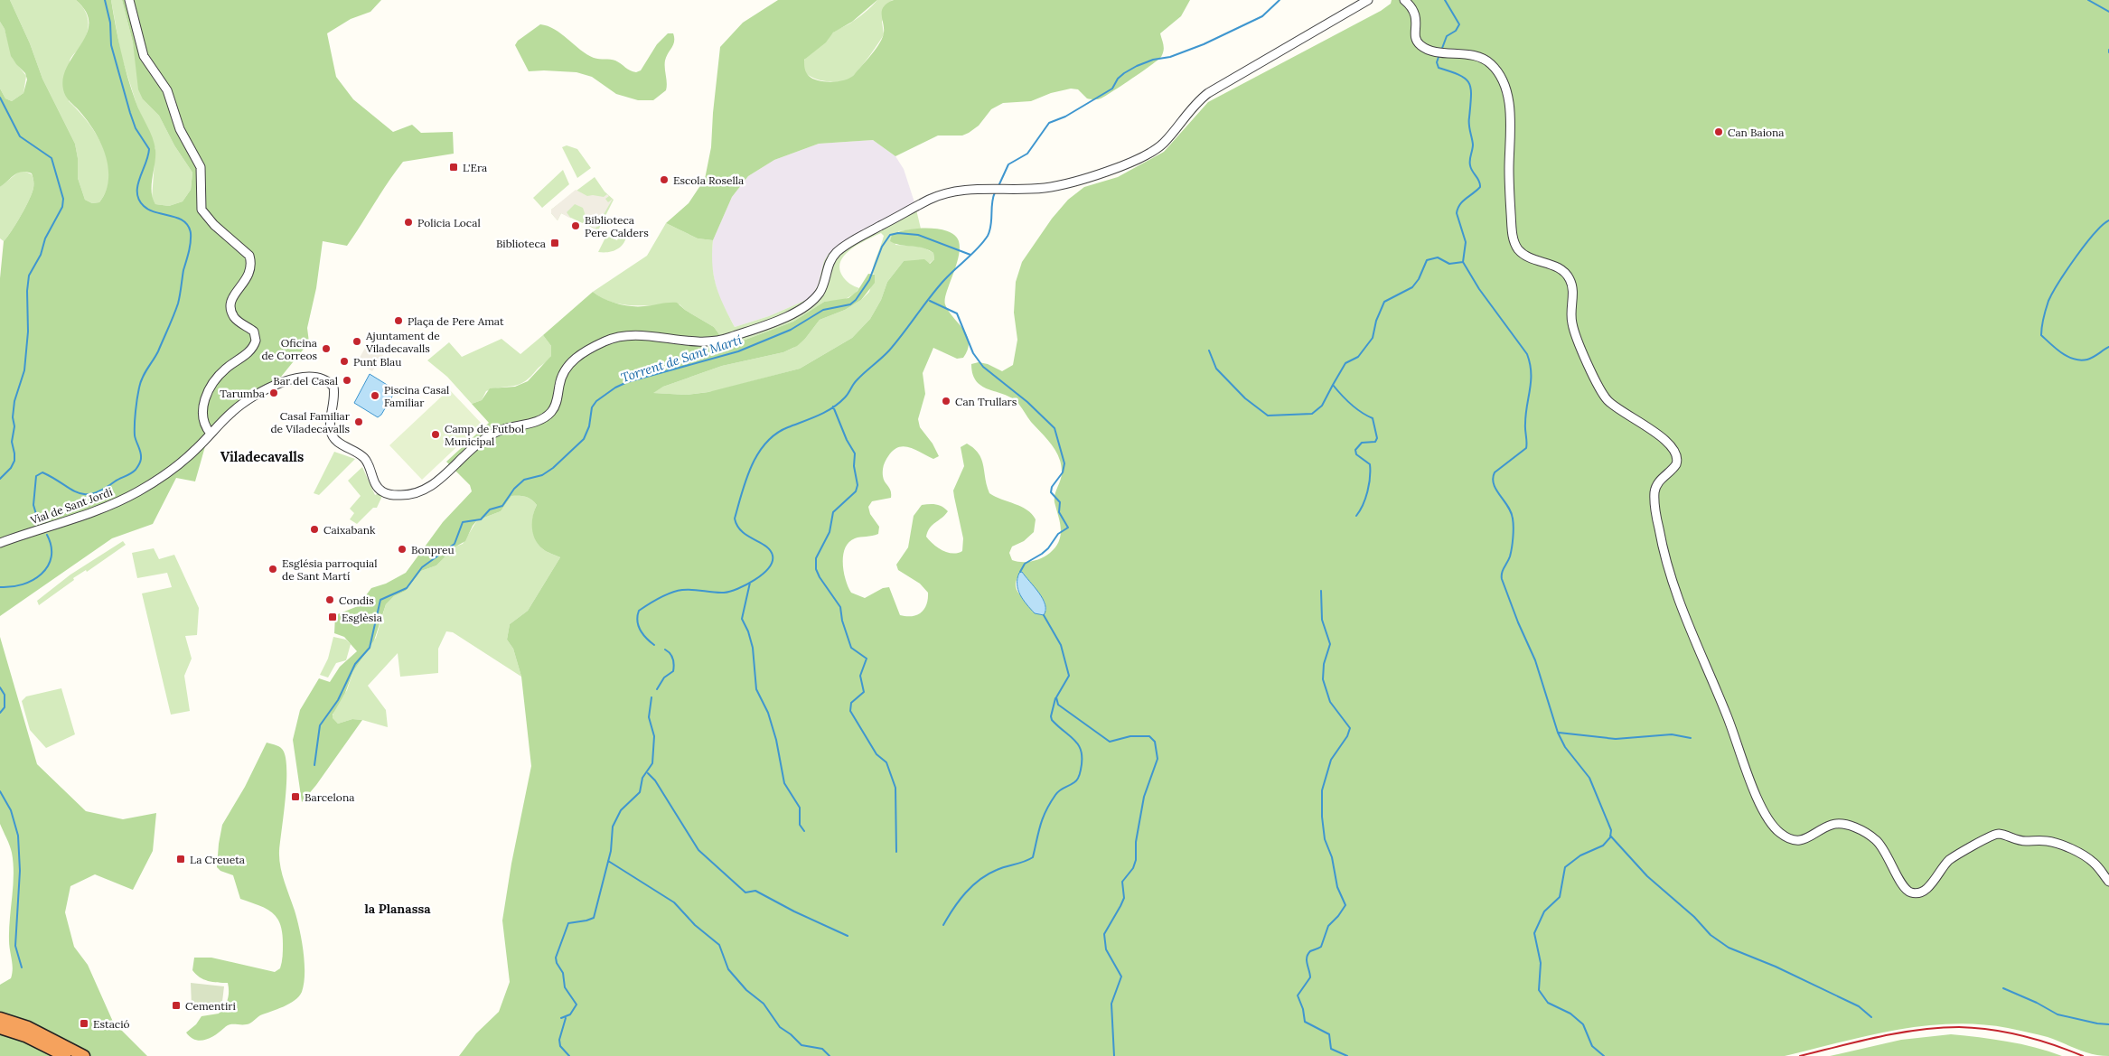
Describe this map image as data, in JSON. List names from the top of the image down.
{
  "streets": {
    "street": ["Vial de Sant Jordi"]
  },
  "districts": ["Viladecavalls", "la Planassa"],
  "water": ["Torrent de Sant Martí"],
  "places": {
    "other": [
      "Can Baiona",
      "Escola Rosella",
      "Policia Local",
      "Biblioteca Pere Calders",
      "Plaça de Pere Amat",
      "Ajuntament de Viladecavalls",
      "Oficina de Correos",
      "Punt Blau",
      "Bar del Casal",
      "Tarumba",
      "Piscina Casal Familiar",
      "Can Trullars",
      "Casal Familiar de Viladecavalls",
      "Camp de Futbol Municipal",
      "Caixabank",
      "Bonpreu",
      "Església parroquial de Sant Martí",
      "Condis"
    ],
    "transit": [
      "L'Era",
      "Biblioteca",
      "Esglèsia",
      "Barcelona",
      "La Creueta",
      "Cementiri",
      "Estació"
    ]
  }
}
